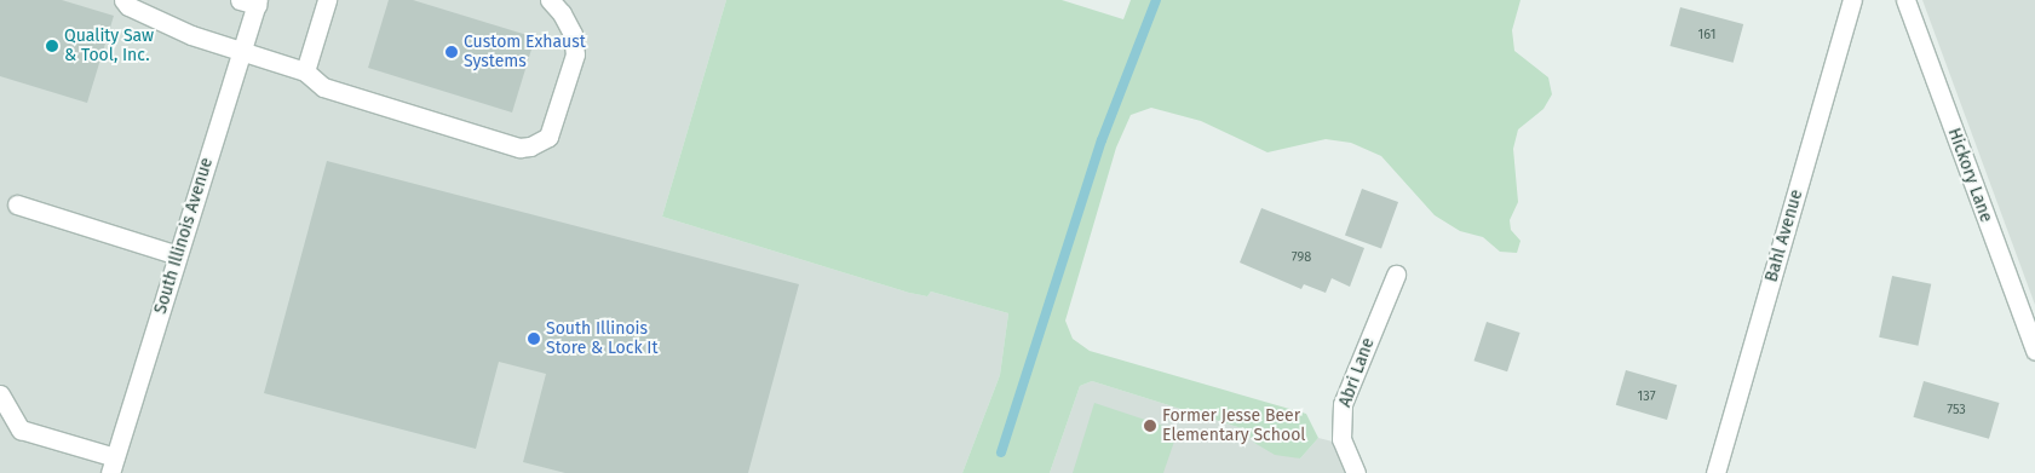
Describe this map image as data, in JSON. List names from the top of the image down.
{
  "streets": {
    "street": [
      "Hickory Lane",
      "South Illinois Avenue",
      "Bahl Avenue",
      "Abri Lane"
    ]
  },
  "places": [
    "Quality Saw & Tool, Inc.",
    "Custom Exhaust Systems",
    "South Illinois Store & Lock It",
    "Former Jesse Beer Elementary School"
  ],
  "house_numbers": [
    "161",
    "798",
    "137",
    "753"
  ]
}
